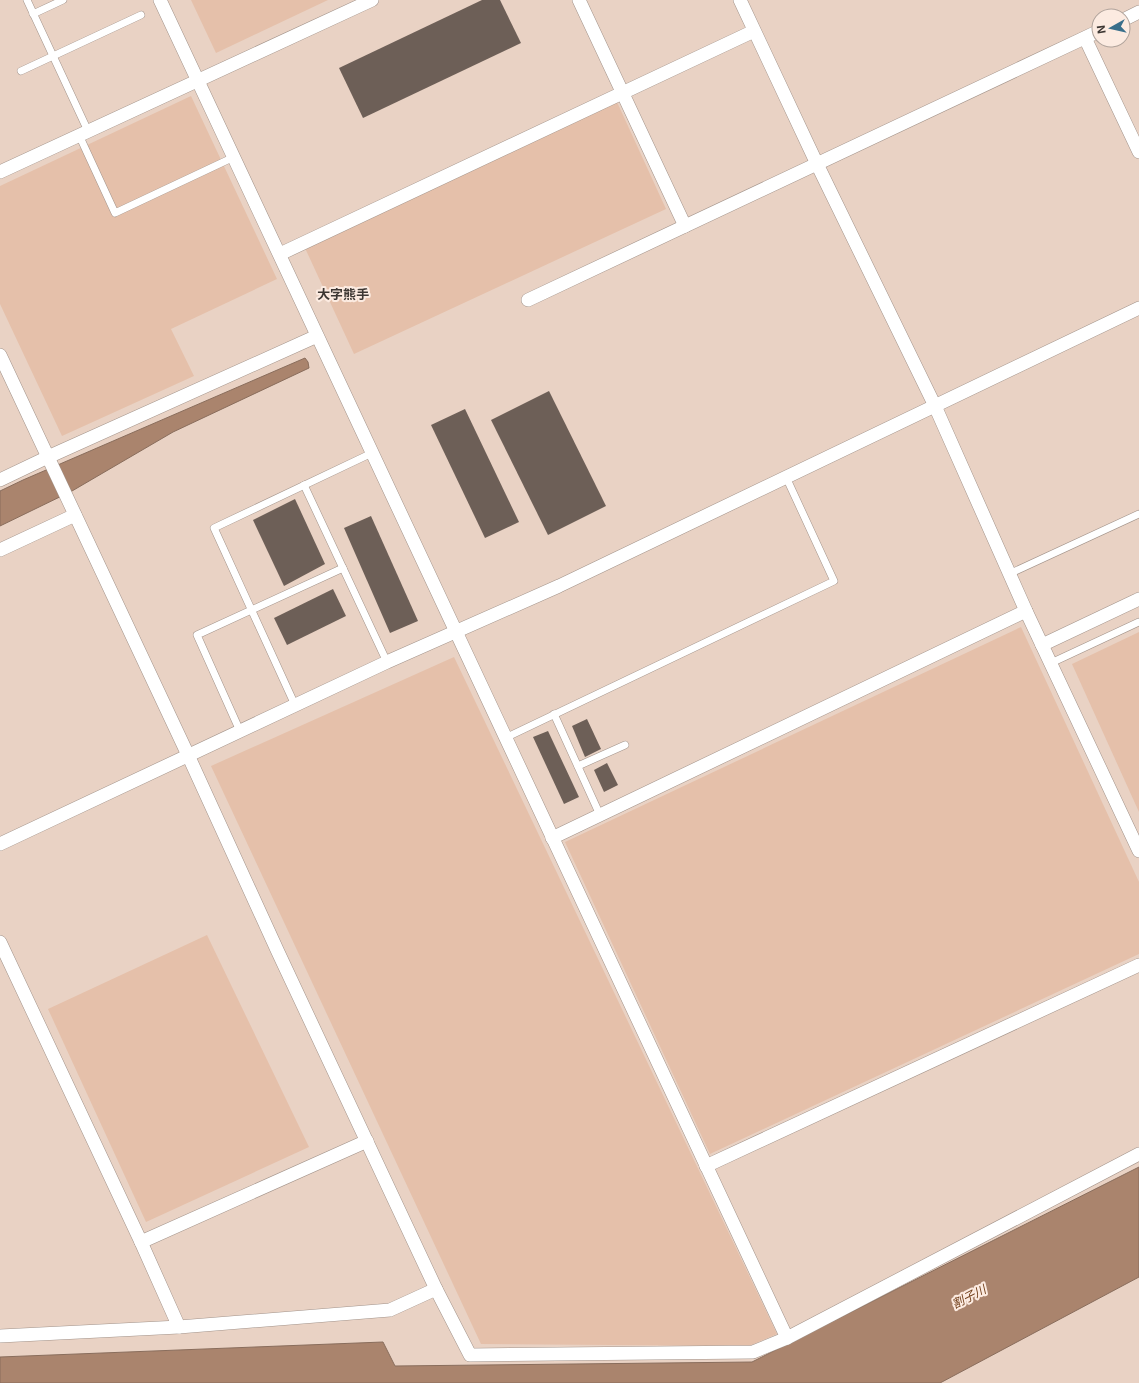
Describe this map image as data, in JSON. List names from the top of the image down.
{
  "districts": ["大字熊手"],
  "water": ["割子川"],
  "north": "left"
}
